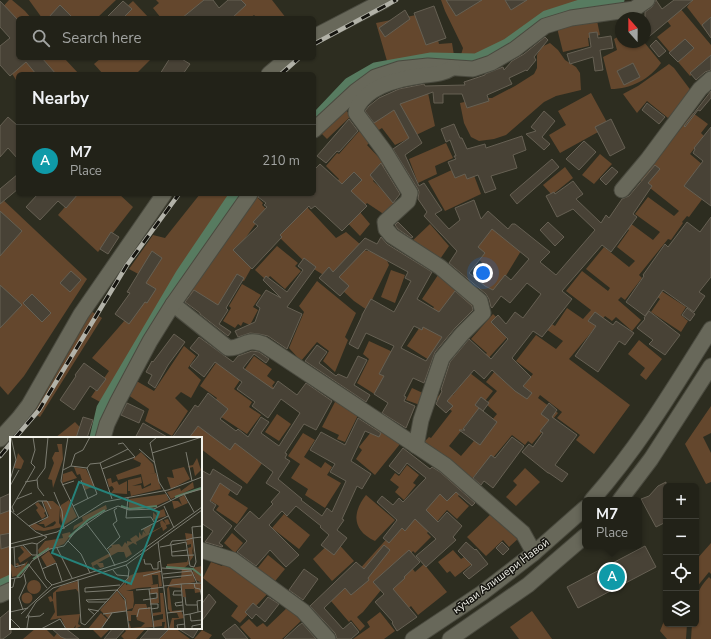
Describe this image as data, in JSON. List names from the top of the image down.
{
  "streets": {
    "street": ["кӯчаи Алишери Навоӣ"]
  },
  "north": "top",
  "page": {
    "search": "Search here",
    "heading": "Nearby",
    "list": [
      {
        "mark": "A",
        "name": "М7",
        "note": "Place",
        "value": "210 m"
      }
    ],
    "map_buttons": ["+", "−"],
    "popup": ["М7", "Place"],
    "pins": "A"
  }
}
